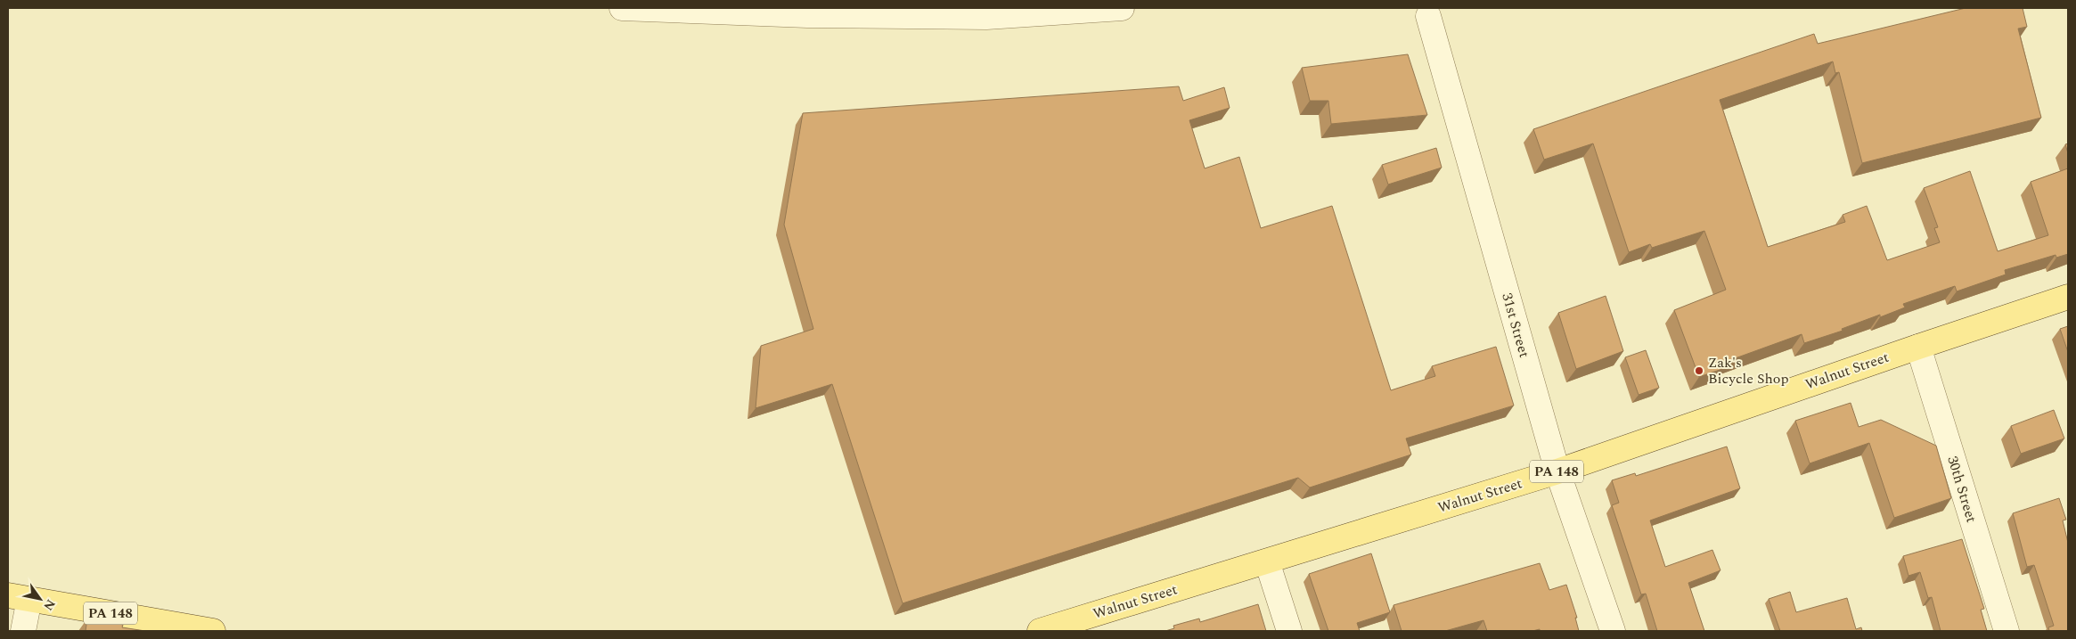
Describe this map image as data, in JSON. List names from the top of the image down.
{
  "streets": {
    "main road": ["Walnut Street", "PA 148"],
    "street": ["31st Street", "30th Street"]
  },
  "crossings": [
    ["31st Street", "Walnut Street"],
    ["Walnut Street", "30th Street"]
  ],
  "places": ["Zak's Bicycle Shop"],
  "north": "bottom right"
}
